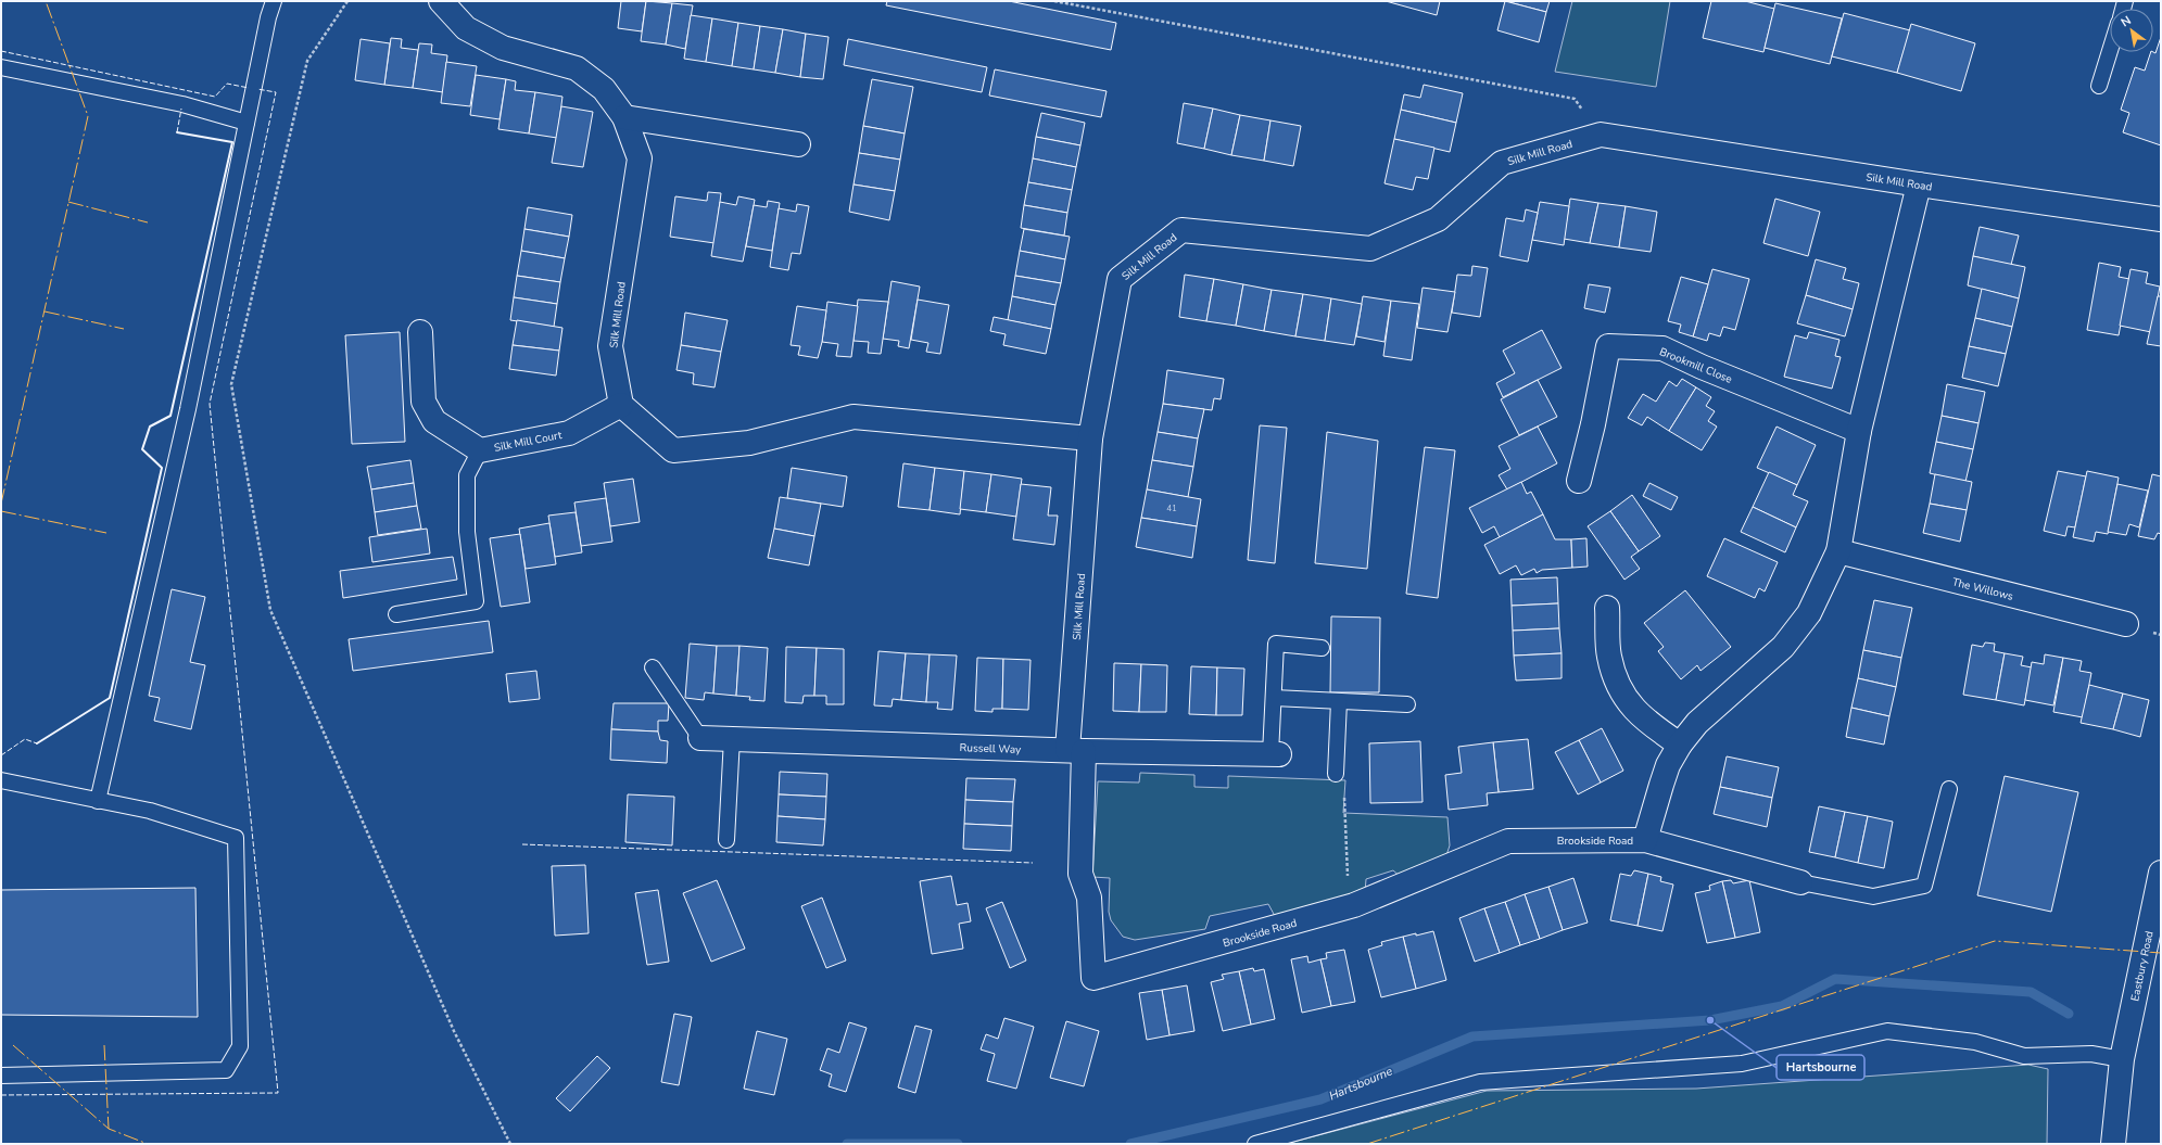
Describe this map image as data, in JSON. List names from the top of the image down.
{
  "streets": {
    "street": [
      "Silk Mill Road",
      "Brookmill Close",
      "Silk Mill Court",
      "The Willows",
      "Russell Way",
      "Brookside Road",
      "Eastbury Road"
    ]
  },
  "crossings": [
    ["Silk Mill Road", "Silk Mill Court"],
    ["Silk Mill Road", "Russell Way"],
    ["Silk Mill Road", "Brookside Road"],
    ["Brookmill Close", "Brookside Road"],
    ["The Willows", "Brookside Road"],
    ["Russell Way", "Brookside Road"]
  ],
  "water": ["Hartsbourne"],
  "places": ["Hartsbourne"],
  "house_numbers": ["41"],
  "north": "top left"
}
